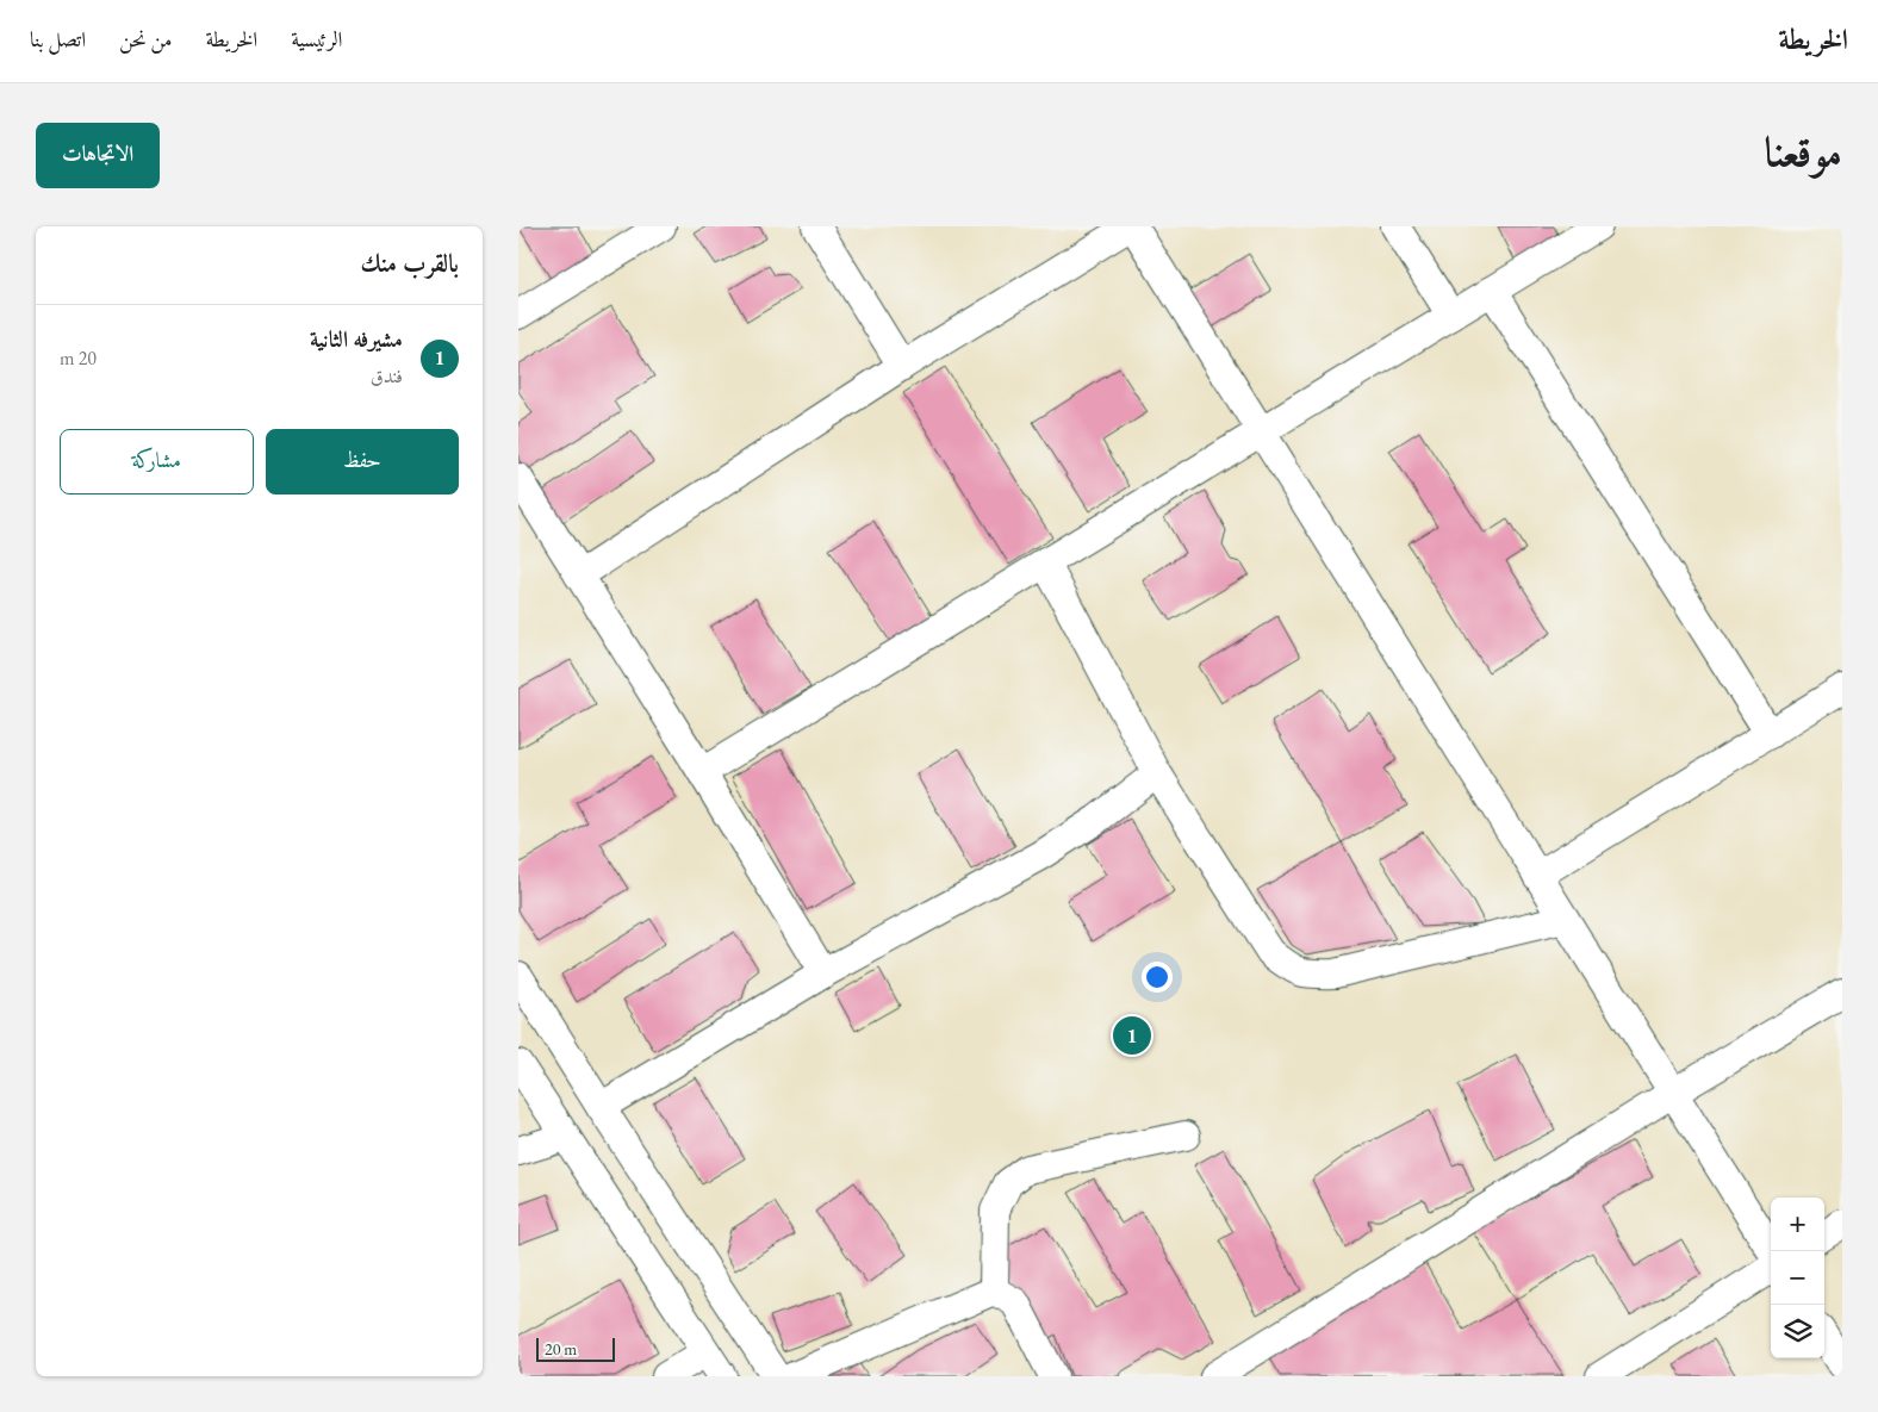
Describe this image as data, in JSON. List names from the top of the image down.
{
  "scale_bar": "20 m",
  "page": {
    "header": "الخريطة",
    "nav": [
      "الرئيسية",
      "الخريطة",
      "من نحن",
      "اتصل بنا"
    ],
    "title": "موقعنا",
    "buttons": [
      "الاتجاهات",
      ["حفظ", "مشاركة"]
    ],
    "heading": "بالقرب منك",
    "list": [
      {
        "mark": "1",
        "name": "مشيرفه الثانية",
        "note": "فندق",
        "value": "20 m"
      }
    ],
    "pins": "1",
    "map_buttons": ["+", "−"],
    "scale": "20 m"
  }
}
